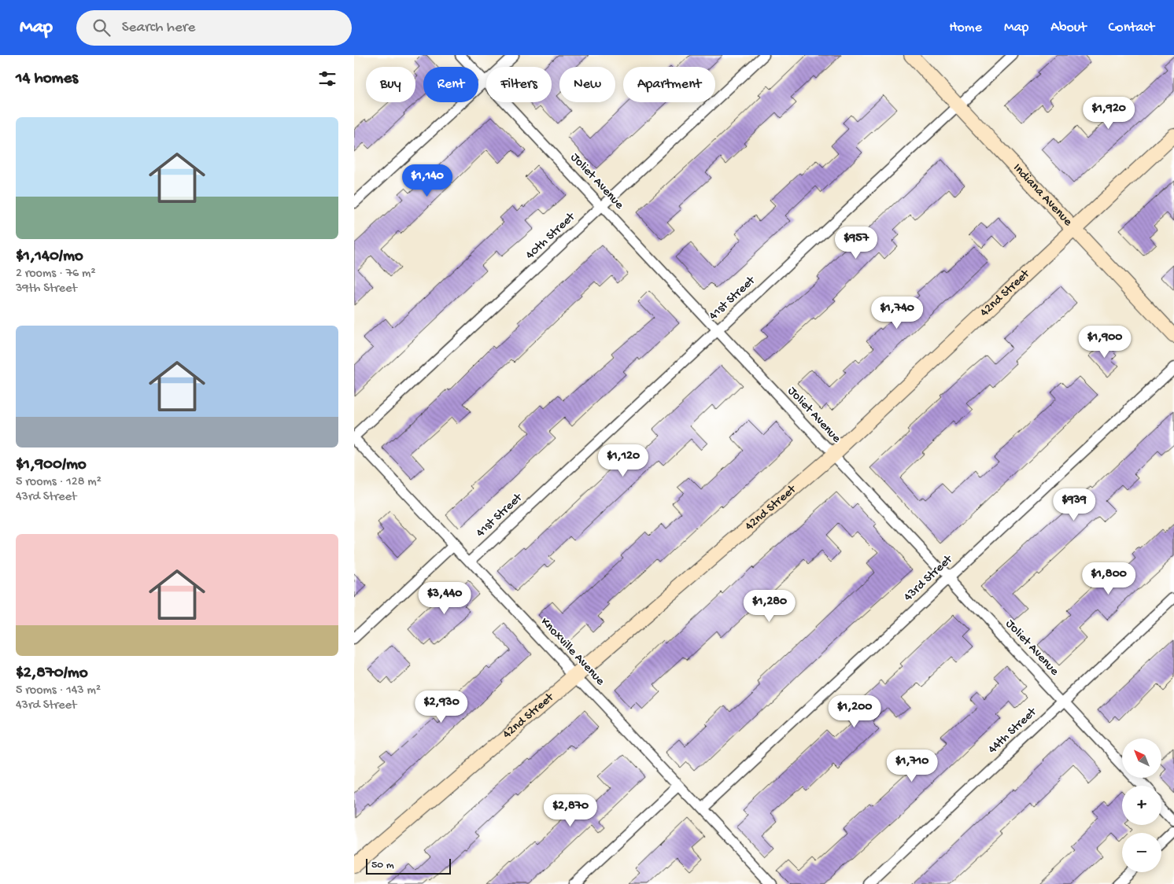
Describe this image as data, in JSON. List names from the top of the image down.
{
  "streets": {
    "street": [
      "Joliet Avenue",
      "Indiana Avenue",
      "40th Street",
      "42nd Street",
      "41st Street",
      "43rd Street",
      "Knoxville Avenue",
      "44th Street"
    ]
  },
  "crossings": [
    ["Joliet Avenue", "40th Street"],
    ["Joliet Avenue", "42nd Street"],
    ["Joliet Avenue", "41st Street"],
    ["Joliet Avenue", "43rd Street"],
    ["Joliet Avenue", "44th Street"],
    ["Indiana Avenue", "42nd Street"],
    ["Indiana Avenue", "41st Street"],
    ["40th Street", "Knoxville Avenue"],
    ["42nd Street", "Knoxville Avenue"],
    ["41st Street", "Knoxville Avenue"],
    ["43rd Street", "Knoxville Avenue"]
  ],
  "scale_bar": "50 m",
  "north": "top left",
  "page": {
    "header": "Map",
    "search": "Search here",
    "nav": [
      "Home",
      "Map",
      "About",
      "Contact"
    ],
    "heading": "14 homes",
    "chip": [
      "Buy",
      "Rent",
      "Filters",
      "New",
      "Apartment"
    ],
    "price": [
      "$1,920",
      "$1,140",
      "$957",
      "$1,740",
      "$1,900",
      "$1,120",
      "$939",
      "$1,800",
      "$3,440",
      "$1,280",
      "$2,930",
      "$1,200",
      "$1,710",
      "$2,870"
    ],
    "list": [
      {
        "name": "$1,140/mo",
        "note": "2 rooms · 76 m² · 39th Street"
      },
      {
        "name": "$1,900/mo",
        "note": "5 rooms · 128 m² · 43rd Street"
      },
      {
        "name": "$2,870/mo",
        "note": "5 rooms · 143 m² · 43rd Street"
      }
    ],
    "map_buttons": ["+", "−"],
    "scale": "50 m"
  }
}
